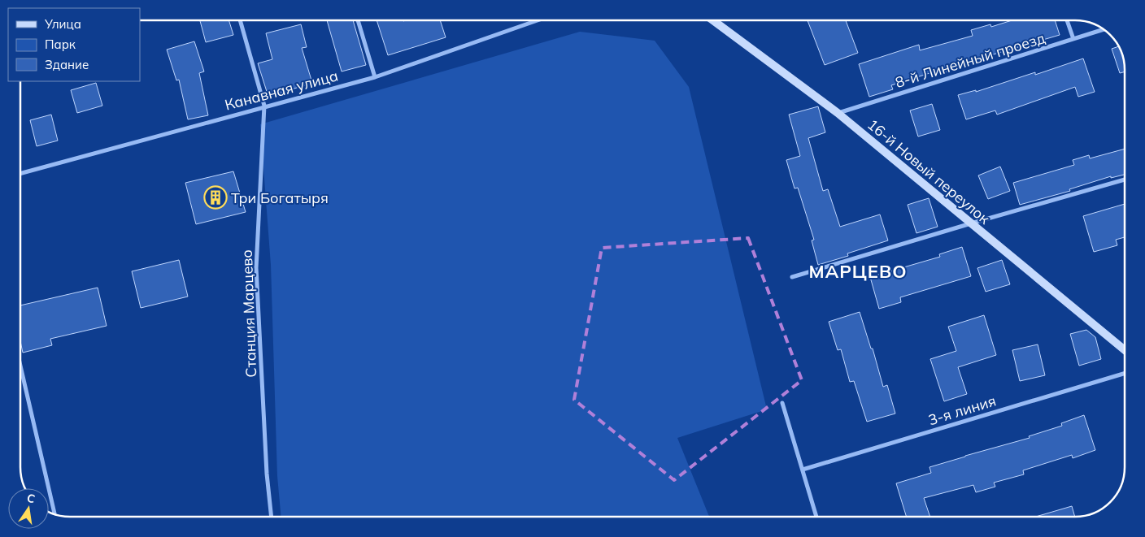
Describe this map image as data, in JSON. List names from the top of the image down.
{
  "streets": {
    "street": [
      "8-й Линейный проезд",
      "Канавная улица",
      "16-й Новый переулок",
      "Станция Марцево",
      "3-я линия"
    ]
  },
  "crossings": [
    ["8-й Линейный проезд", "16-й Новый переулок"],
    ["Канавная улица", "Станция Марцево"]
  ],
  "districts": ["МАРЦЕВО"],
  "places": {
    "building": ["Три Богатыря"]
  },
  "legend": ["Улица", "Парк", "Здание"],
  "north": "top"
}
